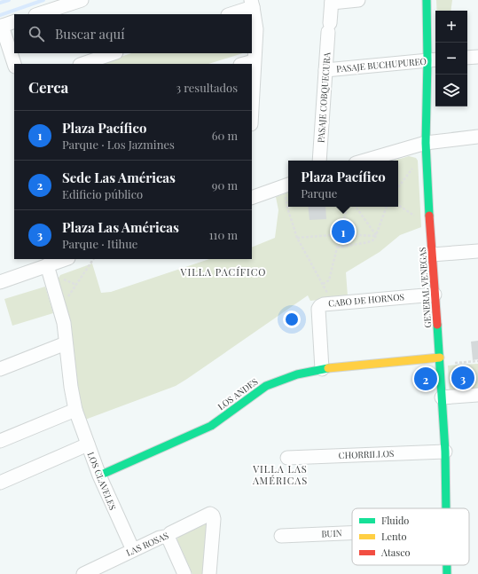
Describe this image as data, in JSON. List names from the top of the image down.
{
  "streets": {
    "street": [
      "PASAJE BUCHUPUREO",
      "PASAJE COBQUECURA",
      "GENERAL VENEGAS",
      "CABO DE HORNOS",
      "LOS ANDES",
      "CHORRILLOS",
      "LOS CLAVELES",
      "BUIN",
      "LAS ROSAS"
    ]
  },
  "crossings": [
    ["PASAJE BUCHUPUREO", "PASAJE COBQUECURA"],
    ["PASAJE BUCHUPUREO", "GENERAL VENEGAS"],
    ["GENERAL VENEGAS", "CABO DE HORNOS"],
    ["GENERAL VENEGAS", "LOS ANDES"],
    ["GENERAL VENEGAS", "CHORRILLOS"],
    ["CABO DE HORNOS", "LOS ANDES"],
    ["LOS ANDES", "LOS CLAVELES"],
    ["LOS CLAVELES", "LAS ROSAS"]
  ],
  "districts": ["VILLA PACÍFICO", "VILLA LAS AMÉRICAS"],
  "legend": ["Fluido", "Lento", "Atasco"],
  "page": {
    "map_buttons": ["+", "−"],
    "search": "Buscar aquí",
    "heading": ["Cerca", "3 resultados"],
    "list": [
      {
        "mark": "1",
        "name": "Plaza Pacífico",
        "note": "Parque · Los Jazmines",
        "value": "60 m"
      },
      {
        "mark": "2",
        "name": "Sede Las Américas",
        "note": "Edificio público",
        "value": "90 m"
      },
      {
        "mark": "3",
        "name": "Plaza Las Américas",
        "note": "Parque · Itihue",
        "value": "110 m"
      }
    ],
    "popup": ["Plaza Pacífico", "Parque"],
    "pins": ["1", "3", "2"]
  }
}
